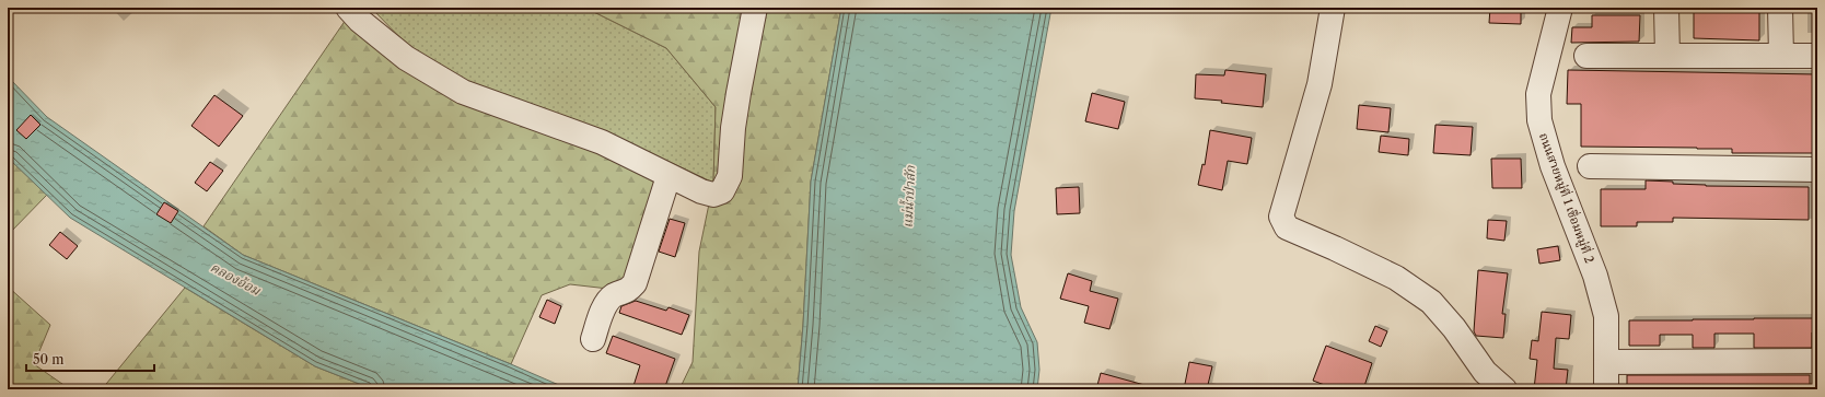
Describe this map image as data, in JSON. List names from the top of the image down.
{
  "streets": {
    "street": ["ถนนสายหมู่ที่ 1 เชื่อมหมู่ที่ 2"]
  },
  "water": ["แม่น้ำป่าสัก", "คลองอ้อม"],
  "scale_bar": "50 m"
}
